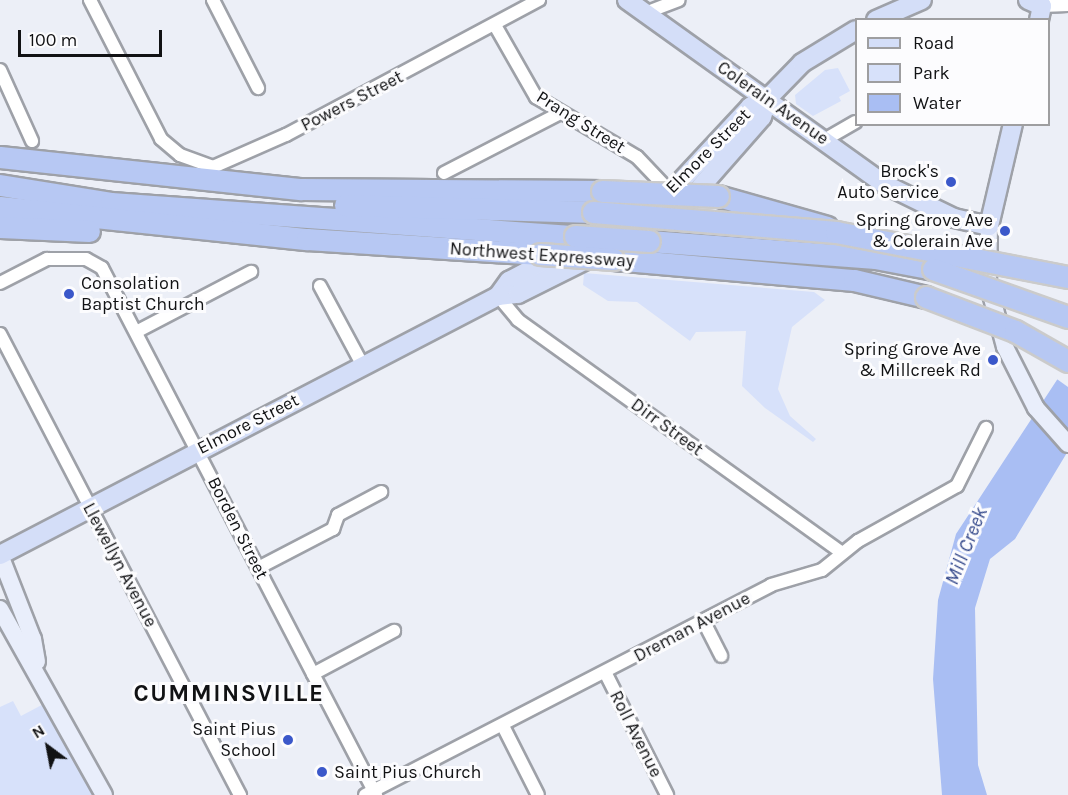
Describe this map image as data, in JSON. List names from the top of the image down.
{
  "streets": {
    "highway": ["Northwest Expressway"],
    "main road": ["Colerain Avenue", "Elmore Street"],
    "street": [
      "Powers Street",
      "Prang Street",
      "Dirr Street",
      "Borden Street",
      "Llewellyn Avenue",
      "Dreman Avenue",
      "Roll Avenue"
    ]
  },
  "crossings": [
    ["Powers Street", "Prang Street"],
    ["Colerain Avenue", "Elmore Street"],
    ["Prang Street", "Elmore Street"],
    ["Elmore Street", "Dirr Street"],
    ["Elmore Street", "Borden Street"],
    ["Elmore Street", "Llewellyn Avenue"],
    ["Dirr Street", "Dreman Avenue"],
    ["Borden Street", "Dreman Avenue"],
    ["Dreman Avenue", "Roll Avenue"]
  ],
  "districts": ["CUMMINSVILLE"],
  "water": ["Mill Creek"],
  "places": [
    "Brock's Auto Service",
    "Spring Grove Ave & Colerain Ave",
    "Consolation Baptist Church",
    "Spring Grove Ave & Millcreek Rd",
    "Saint Pius School",
    "Saint Pius Church"
  ],
  "legend": ["Road", "Park", "Water"],
  "scale_bar": "100 m",
  "north": "top left"
}
